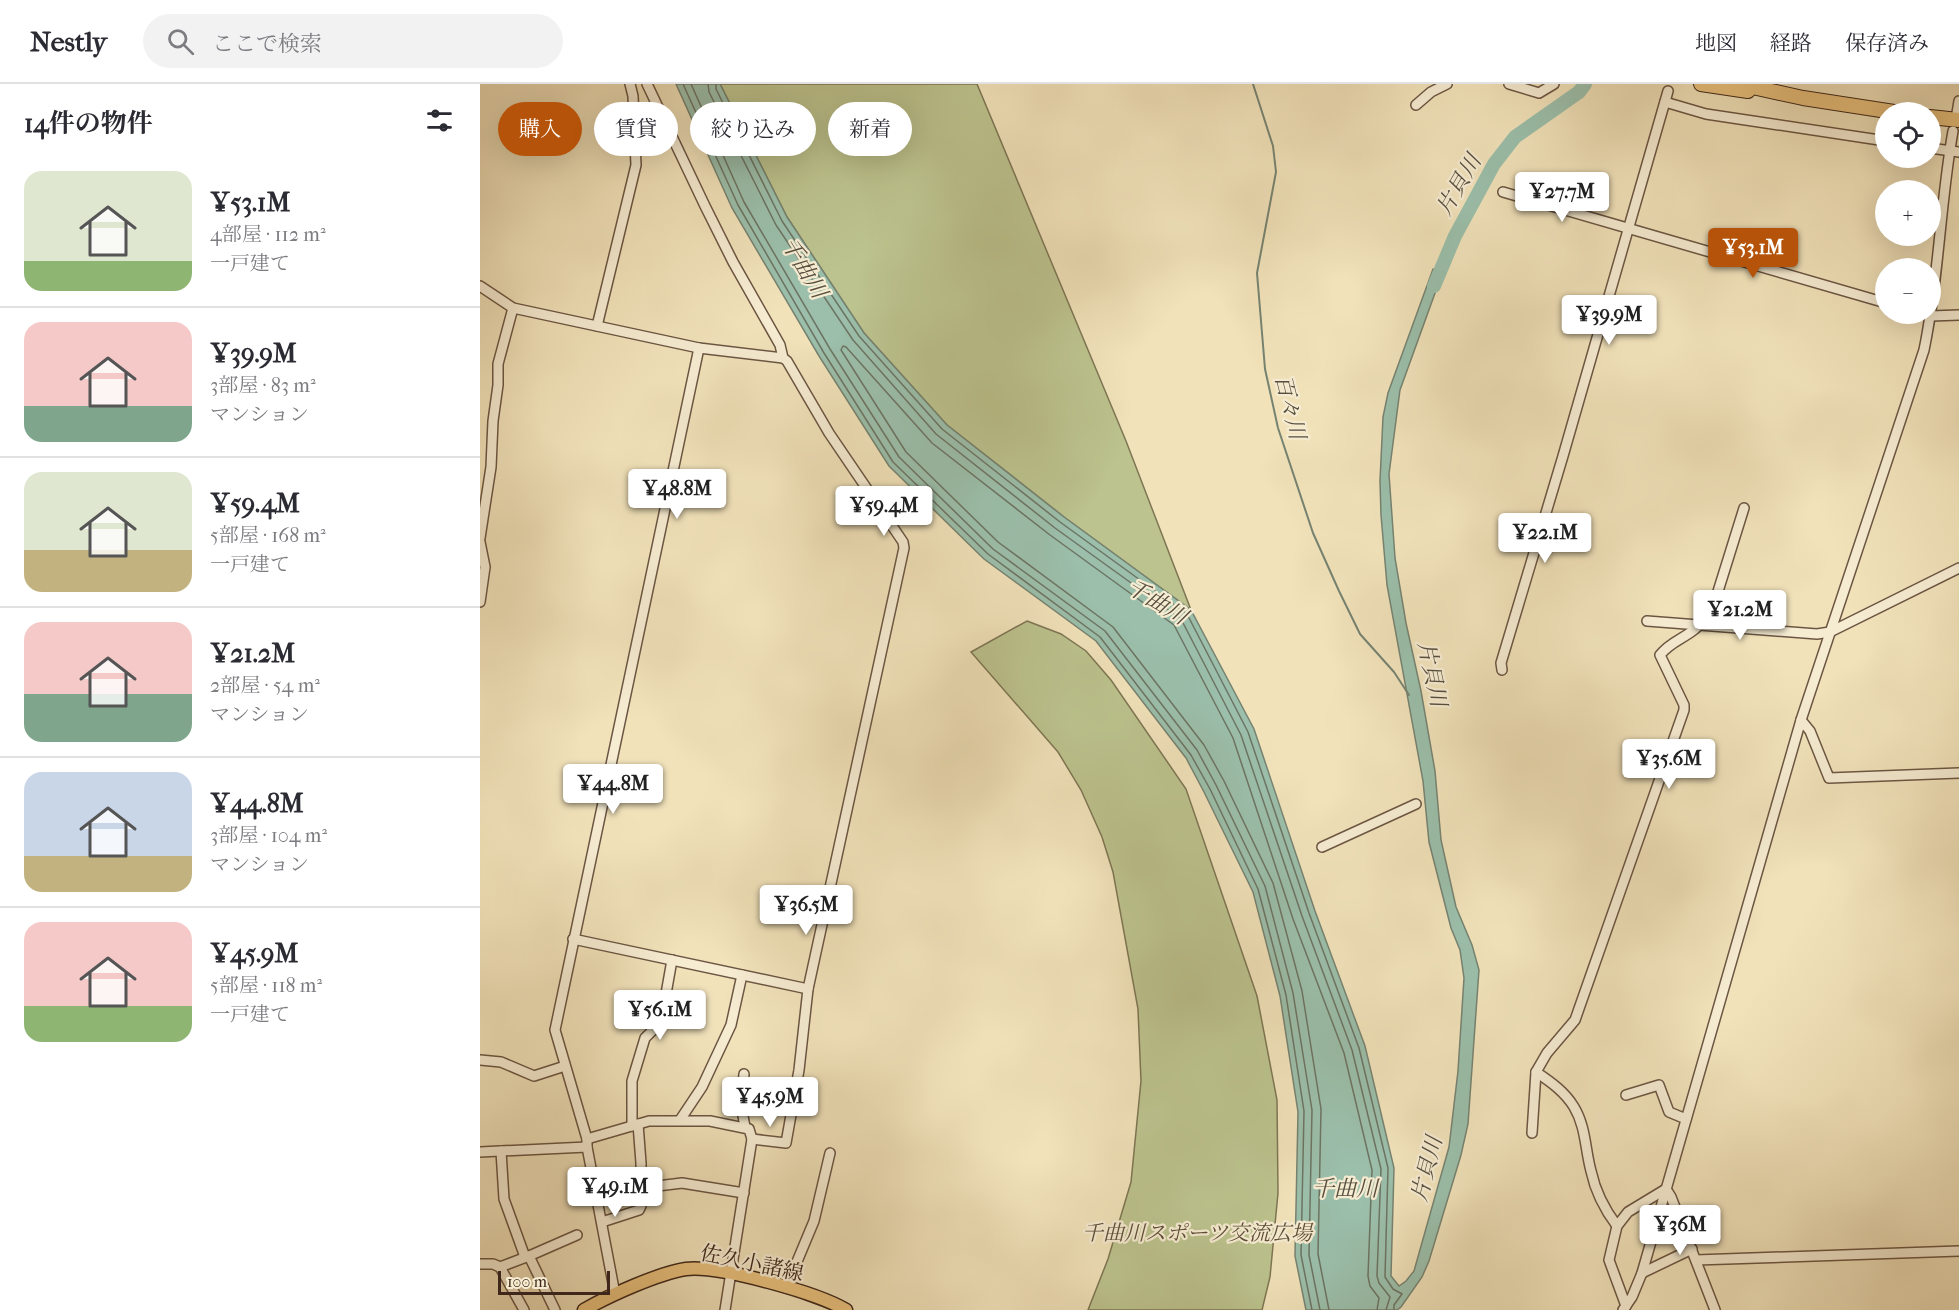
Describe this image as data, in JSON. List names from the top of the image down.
{
  "streets": {
    "main road": ["佐久小諸線"]
  },
  "water": ["片貝川", "千曲川", "百々川"],
  "parks": ["千曲川スポーツ交流広場"],
  "scale_bar": "100 m",
  "page": {
    "header": "Nestly",
    "search": "ここで検索",
    "nav": ["地図", "経路", "保存済み"],
    "heading": "14件の物件",
    "map_buttons": ["+", "−"],
    "chip": [
      "購入",
      "賃貸",
      "絞り込み",
      "新着"
    ],
    "list": [
      {
        "name": "¥53.1M",
        "note": "4部屋 · 112 m² · 一戸建て"
      },
      {
        "name": "¥39.9M",
        "note": "3部屋 · 83 m² · マンション"
      },
      {
        "name": "¥59.4M",
        "note": "5部屋 · 168 m² · 一戸建て"
      },
      {
        "name": "¥21.2M",
        "note": "2部屋 · 54 m² · マンション"
      },
      {
        "name": "¥44.8M",
        "note": "3部屋 · 104 m² · マンション"
      },
      {
        "name": "¥45.9M",
        "note": "5部屋 · 118 m² · 一戸建て"
      }
    ],
    "price": [
      "¥27.7M",
      "¥53.1M",
      "¥39.9M",
      "¥48.8M",
      "¥59.4M",
      "¥22.1M",
      "¥21.2M",
      "¥35.6M",
      "¥44.8M",
      "¥36.5M",
      "¥56.1M",
      "¥45.9M",
      "¥49.1M",
      "¥36M"
    ],
    "scale": "100 m"
  }
}
